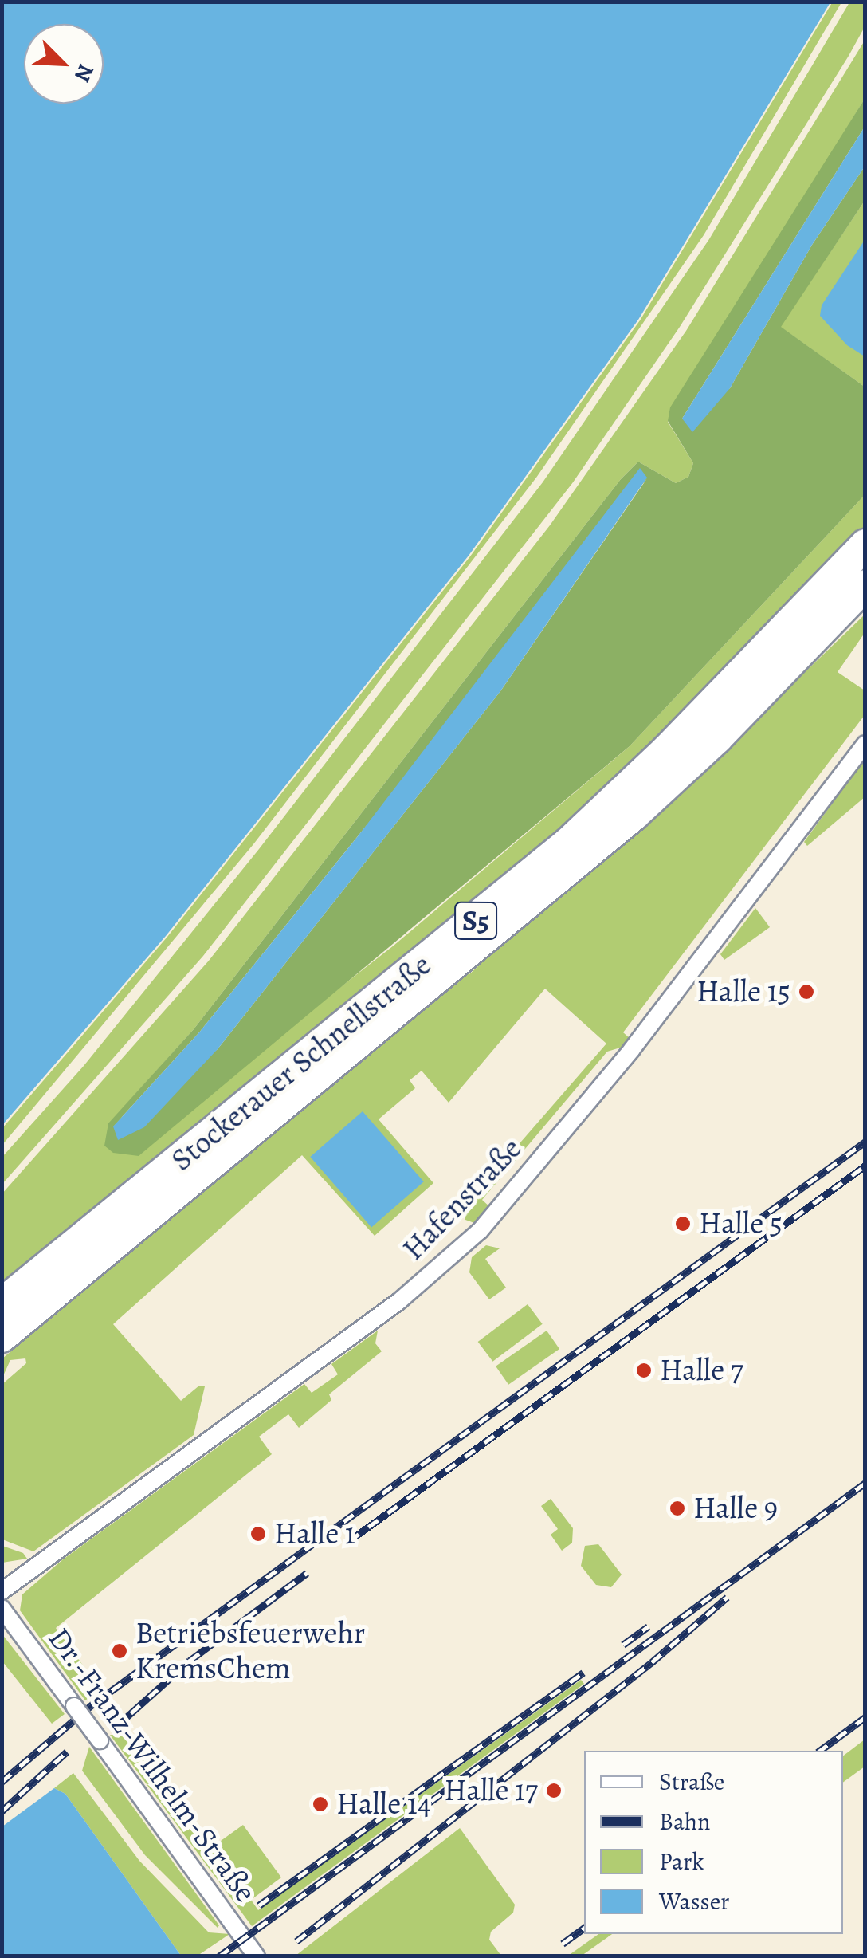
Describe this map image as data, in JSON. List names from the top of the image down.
{
  "streets": {
    "highway": ["S5", "Stockerauer Schnellstraße"],
    "street": ["Hafenstraße", "Dr.-Franz-Wilhelm-Straße"]
  },
  "places": [
    "Halle 15",
    "Halle 5",
    "Halle 7",
    "Halle 9",
    "Halle 1",
    "Betriebsfeuerwehr KremsChem",
    "Halle 17",
    "Halle 14"
  ],
  "legend": [
    "Straße",
    "Bahn",
    "Park",
    "Wasser"
  ],
  "north": "bottom right"
}
